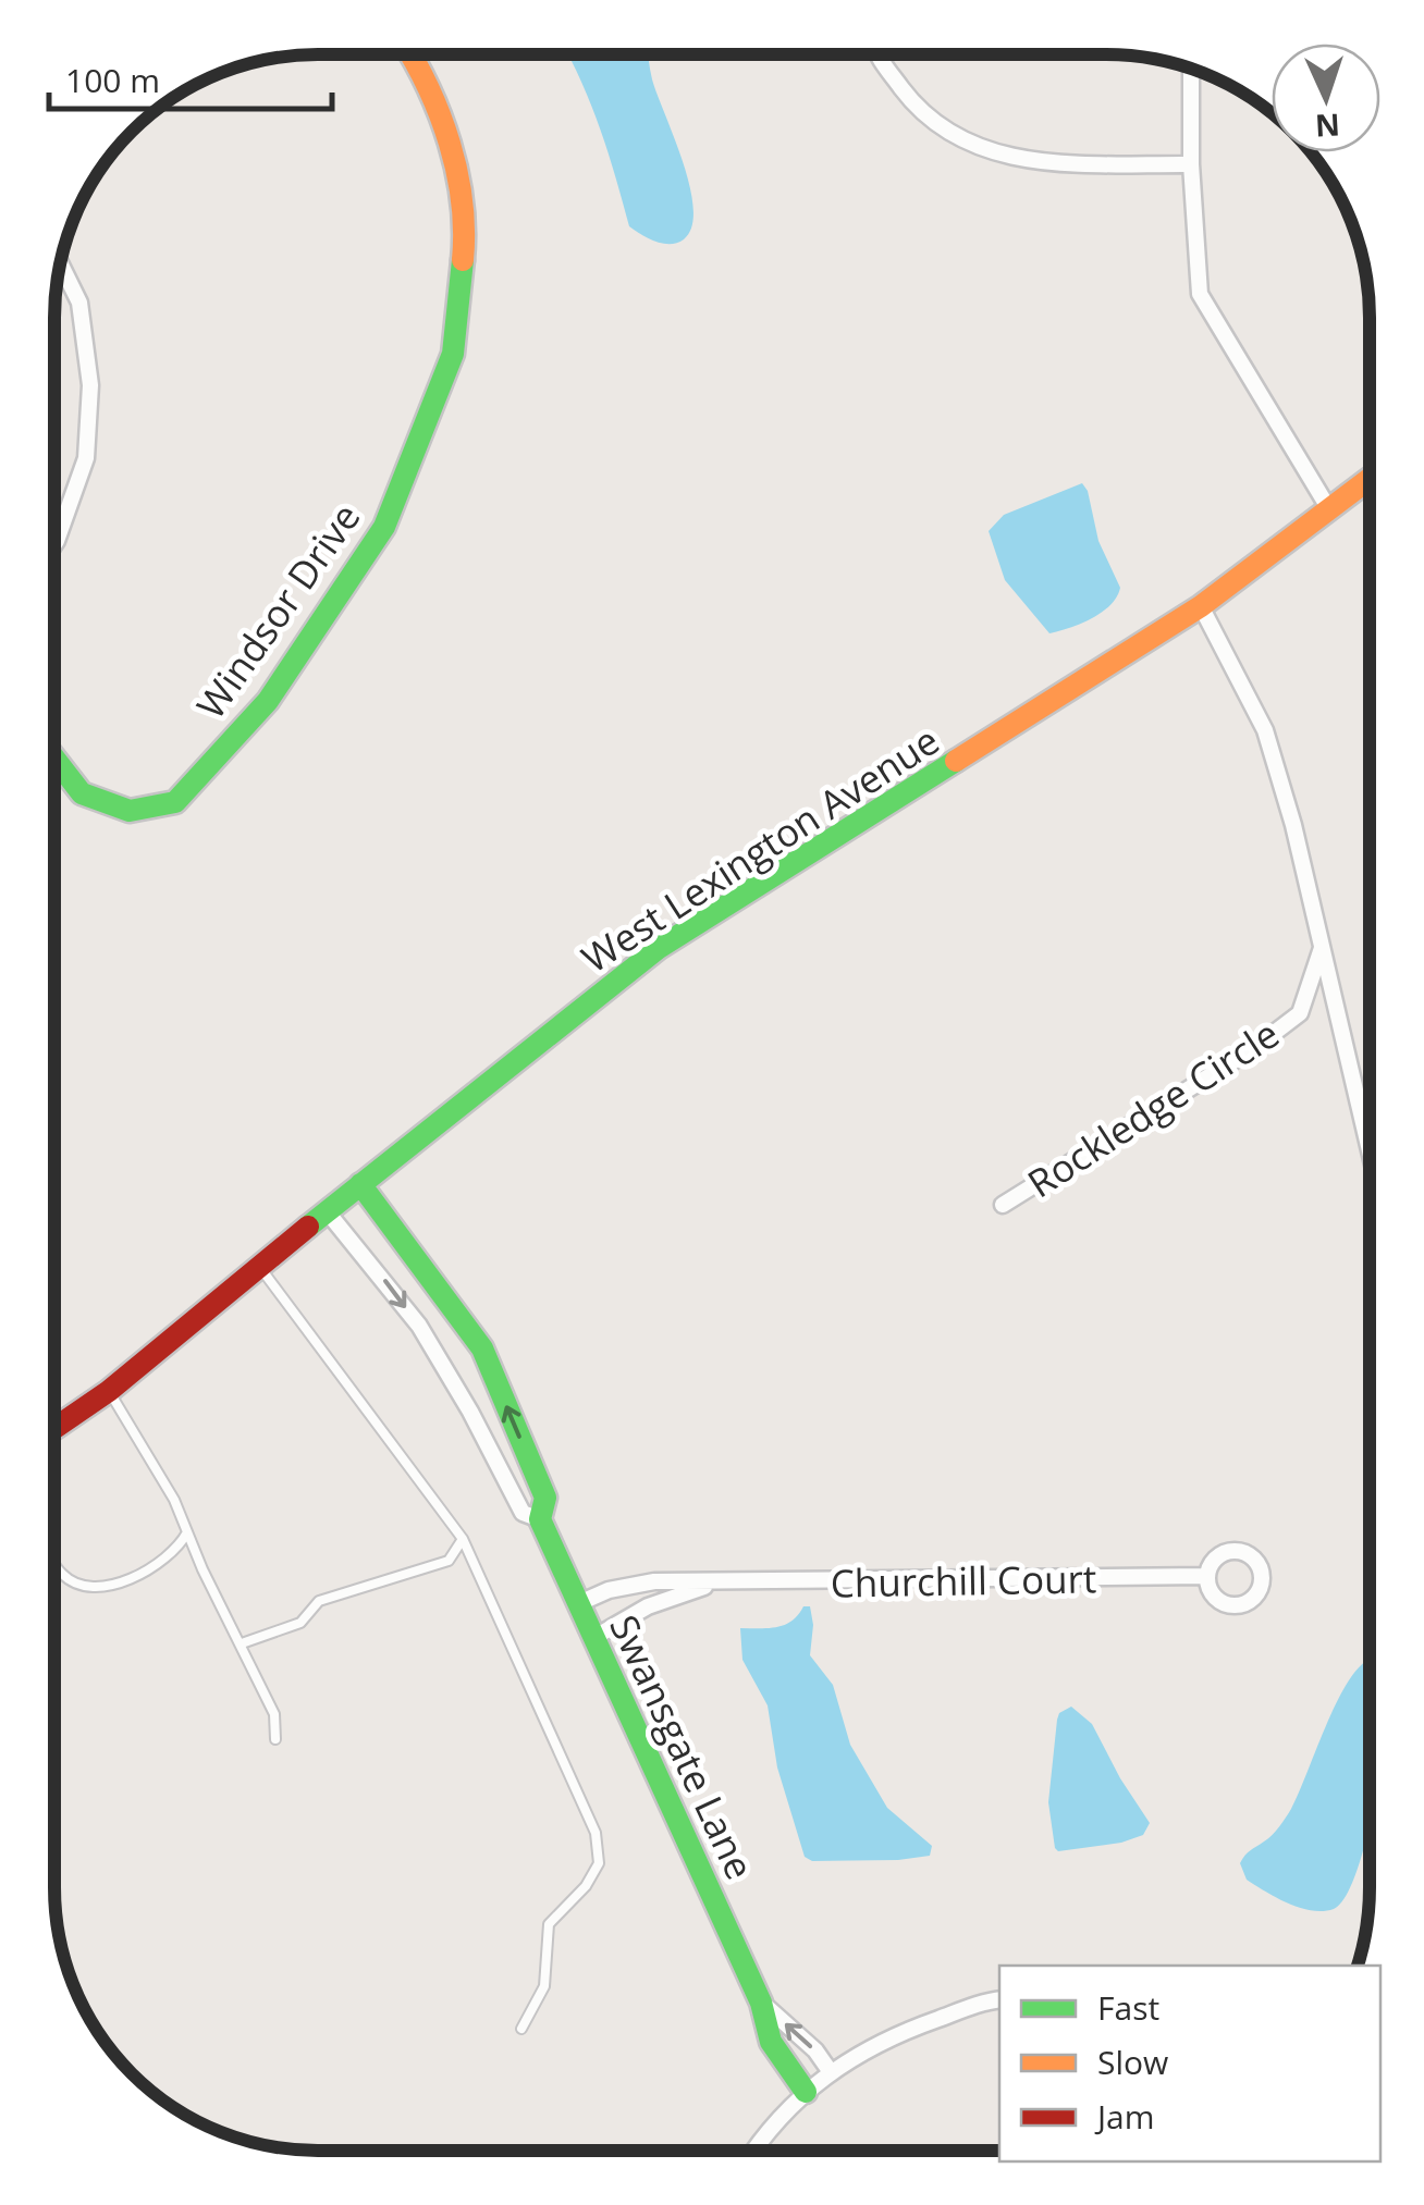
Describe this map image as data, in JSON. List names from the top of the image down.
{
  "streets": {
    "street": [
      "Windsor Drive",
      "West Lexington Avenue",
      "Rockledge Circle",
      "Churchill Court",
      "Swansgate Lane"
    ]
  },
  "crossings": [
    ["West Lexington Avenue", "Swansgate Lane"],
    ["Churchill Court", "Swansgate Lane"]
  ],
  "legend": ["Fast", "Slow", "Jam"],
  "scale_bar": "100 m",
  "north": "bottom"
}
